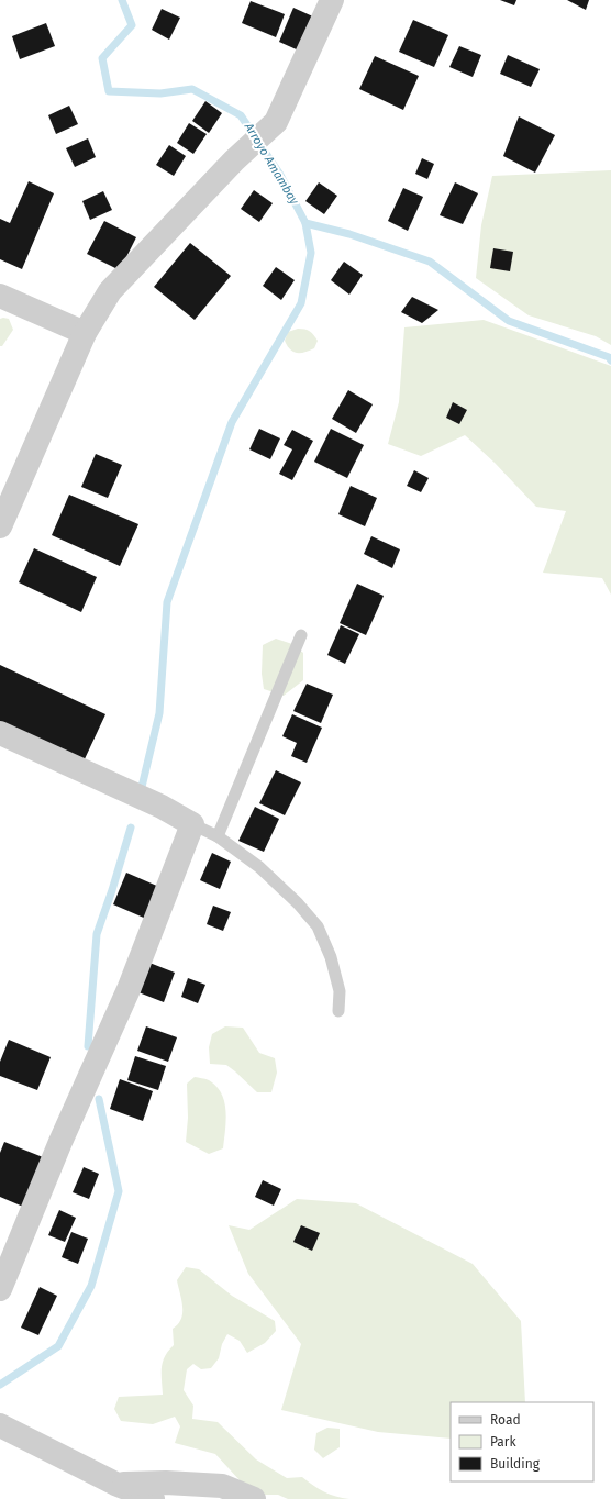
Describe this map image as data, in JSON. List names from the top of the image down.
{
  "water": ["Arroyo Amambay"],
  "legend": ["Road", "Park", "Building"]
}
